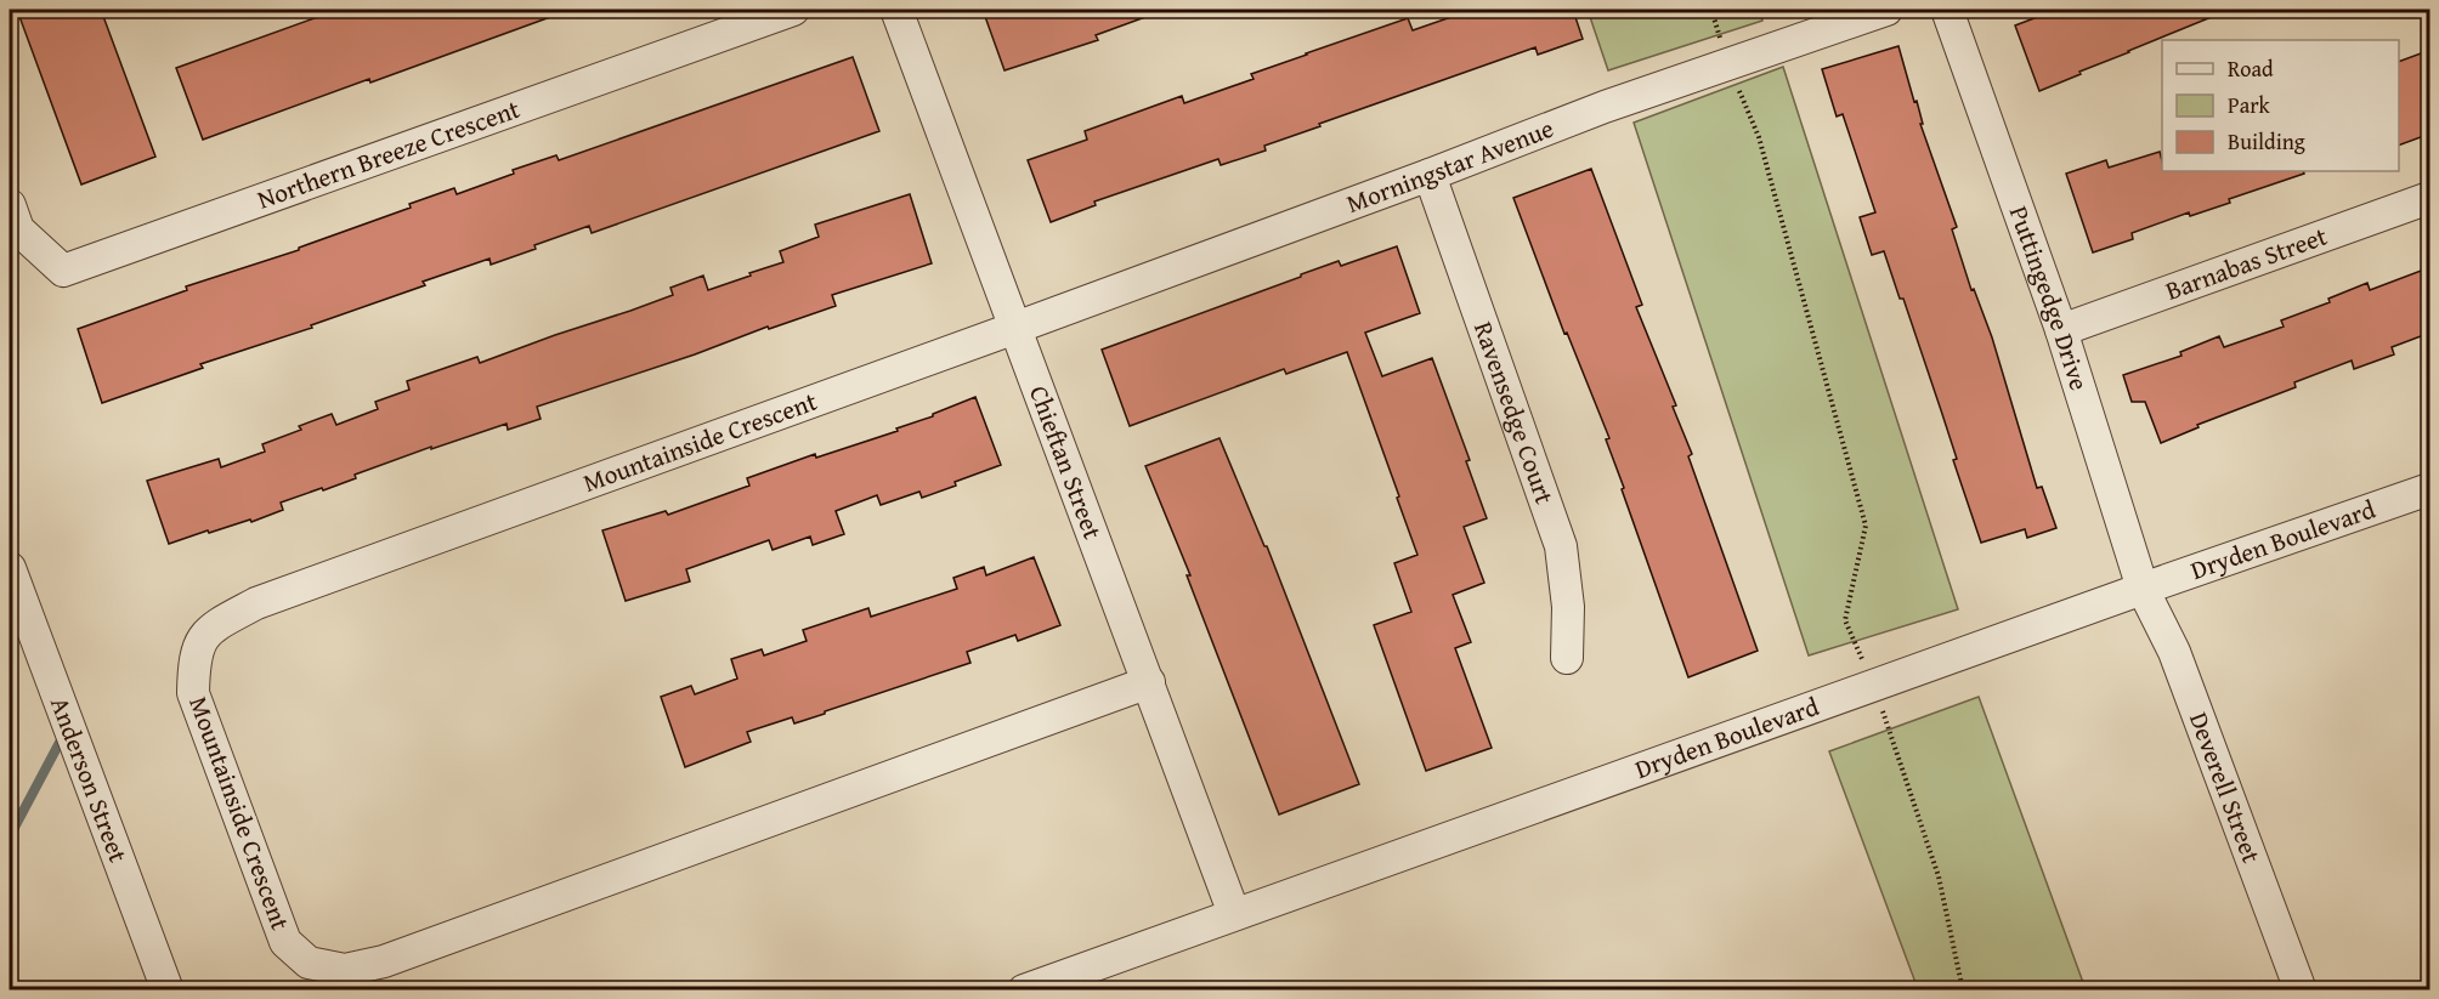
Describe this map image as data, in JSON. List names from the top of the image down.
{
  "streets": {
    "street": [
      "Northern Breeze Crescent",
      "Morningstar Avenue",
      "Barnabas Street",
      "Puttingedge Drive",
      "Ravensedge Court",
      "Mountainside Crescent",
      "Chieftan Street",
      "Dryden Boulevard",
      "Anderson Street",
      "Deverell Street"
    ]
  },
  "crossings": [
    ["Morningstar Avenue", "Ravensedge Court"],
    ["Morningstar Avenue", "Mountainside Crescent"],
    ["Morningstar Avenue", "Chieftan Street"],
    ["Barnabas Street", "Puttingedge Drive"],
    ["Puttingedge Drive", "Dryden Boulevard"],
    ["Puttingedge Drive", "Deverell Street"],
    ["Mountainside Crescent", "Chieftan Street"],
    ["Chieftan Street", "Dryden Boulevard"],
    ["Dryden Boulevard", "Deverell Street"]
  ],
  "legend": ["Road", "Park", "Building"]
}
